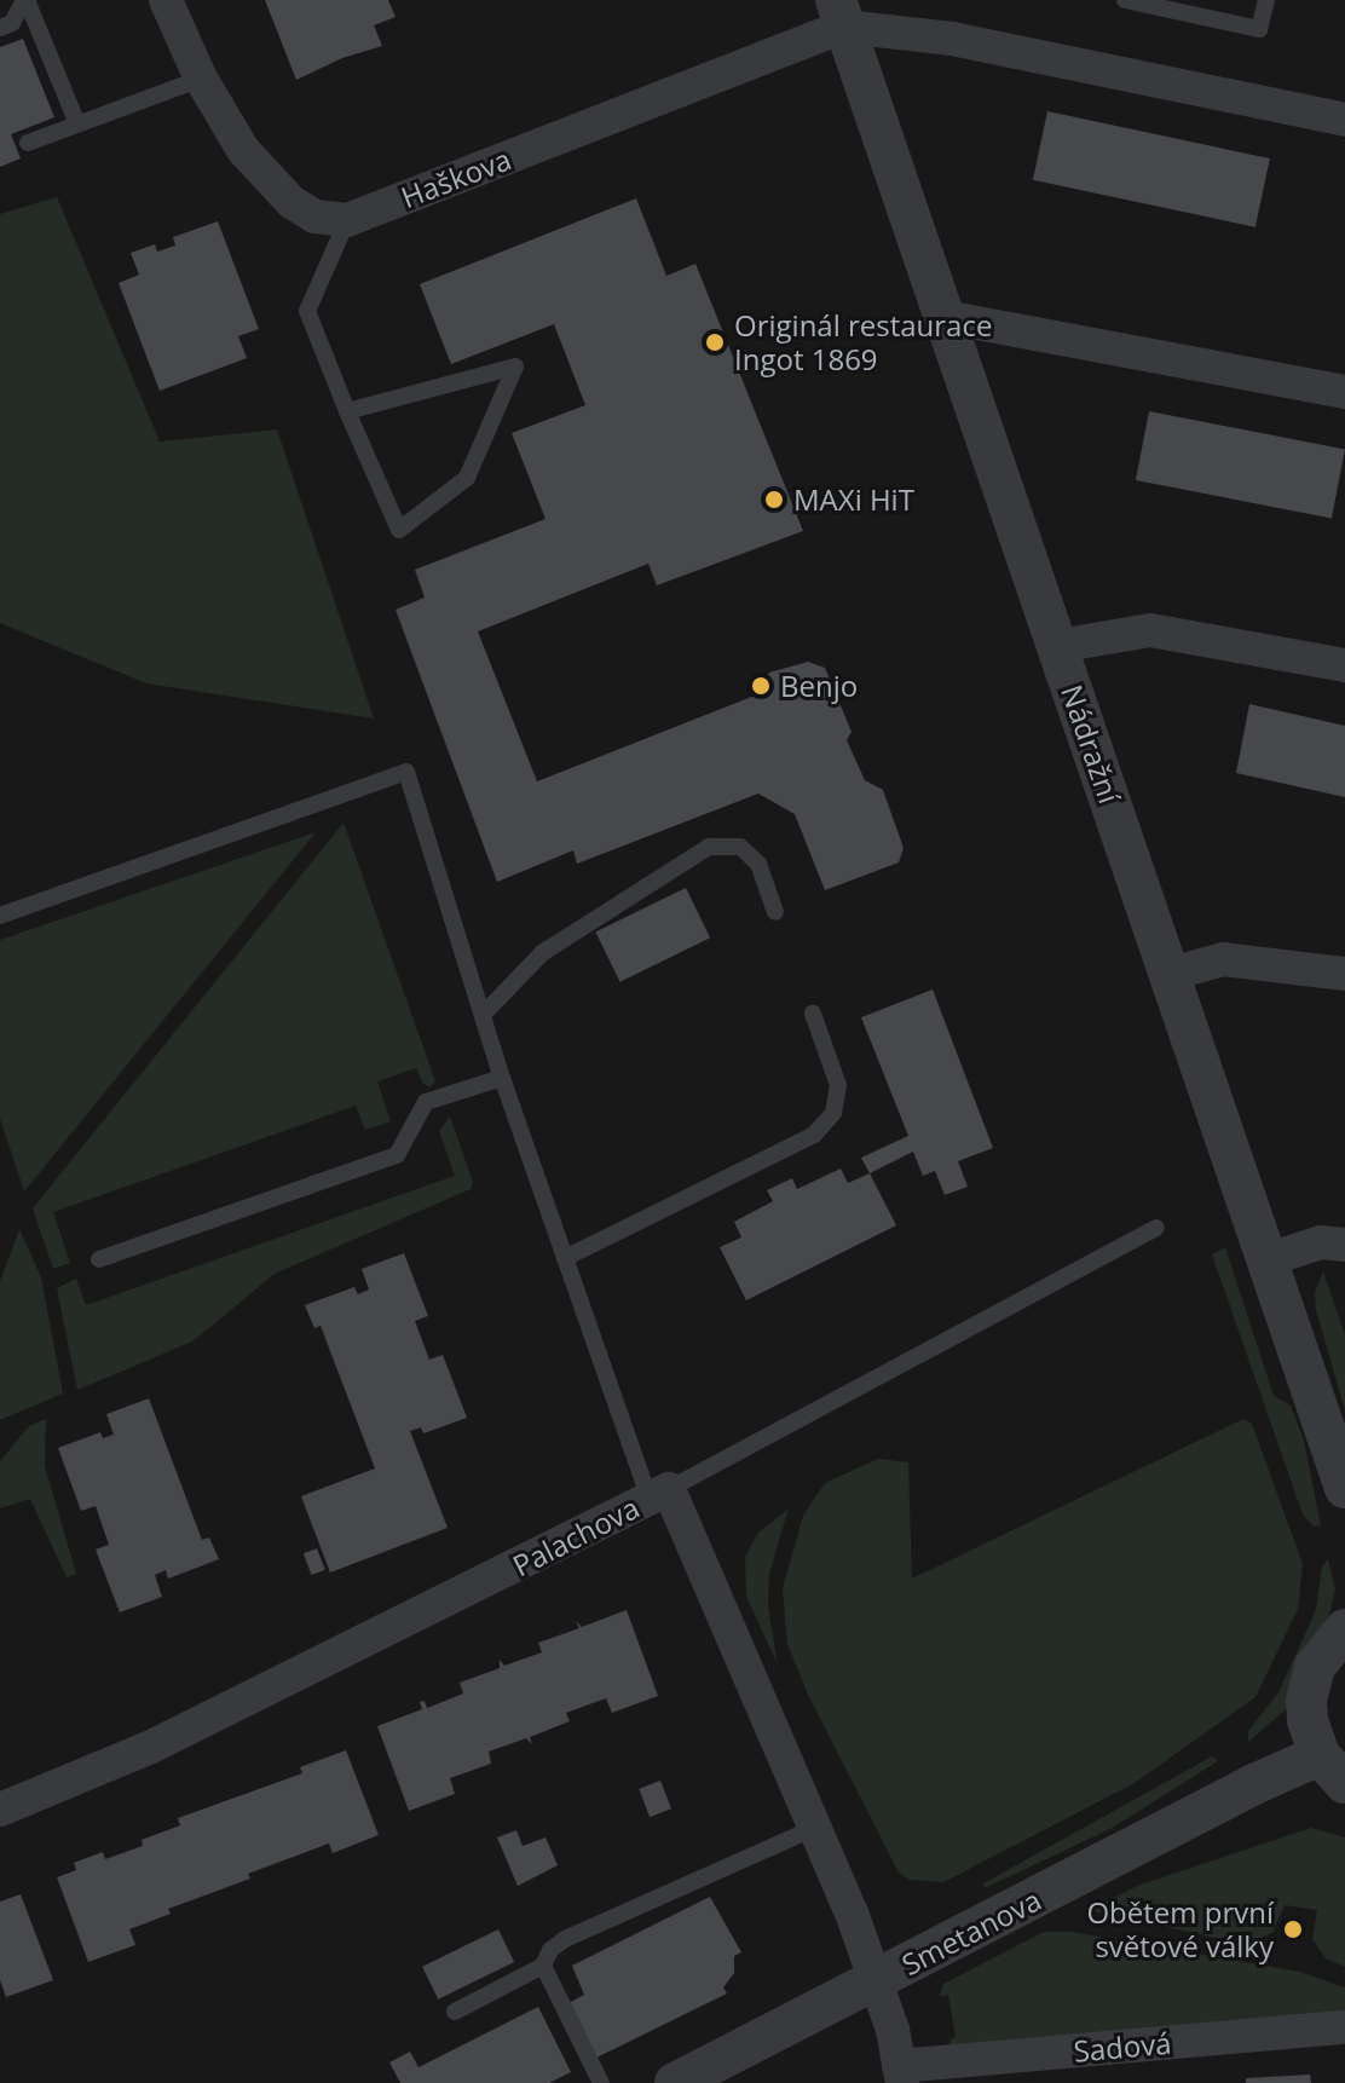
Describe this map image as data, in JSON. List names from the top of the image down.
{
  "streets": {
    "street": [
      "Haškova",
      "Nádražní",
      "Palachova",
      "Smetanova",
      "Sadová"
    ]
  },
  "crossings": [
    ["Haškova", "Nádražní"],
    ["Palachova", "Smetanova"],
    ["Palachova", "Sadová"]
  ],
  "places": [
    "Originál restaurace Ingot 1869",
    "MAXi HiT",
    "Benjo",
    "Obětem první světové války"
  ]
}
